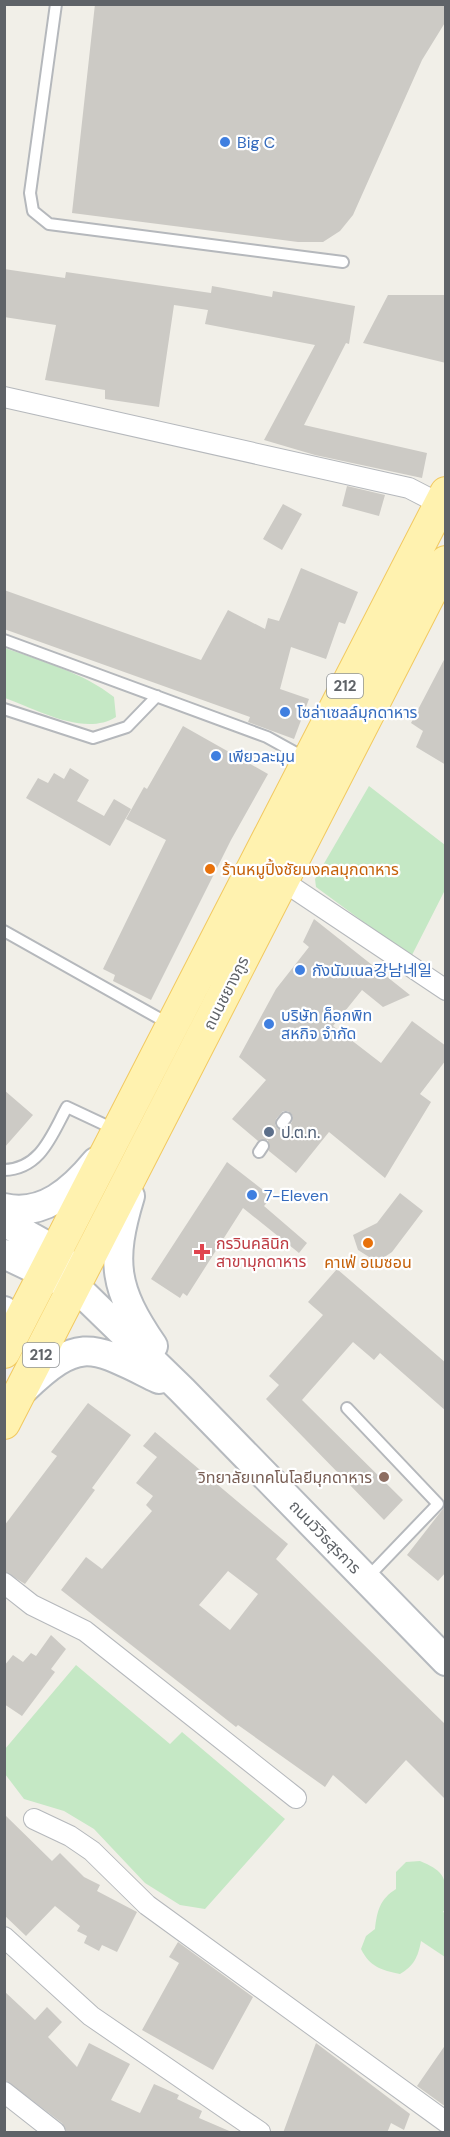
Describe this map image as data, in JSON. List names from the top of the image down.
{
  "streets": {
    "main road": ["212", "ถนนชยางกูร", "ถนนวิวิธสุรการ"]
  },
  "crossings": [
    ["ถนนชยางกูร", "ถนนวิวิธสุรการ"]
  ],
  "places": {
    "other": [
      "Big C",
      "โซล่าเซลล์มุกดาหาร",
      "เพียวละมุน",
      "ร้านหมูปิ้งชัยมงคลมุกดาหาร",
      "กังนัมเนล강남네일",
      "บริษัท ค็อกพิท สหกิจ จำกัด",
      "ป.ต.ท.",
      "7-Eleven",
      "คาเฟ่ อเมซอน",
      "วิทยาลัยเทคโนโลยีมุกดาหาร"
    ],
    "health": ["กรวินคลินิก สาขามุกดาหาร"]
  }
}
